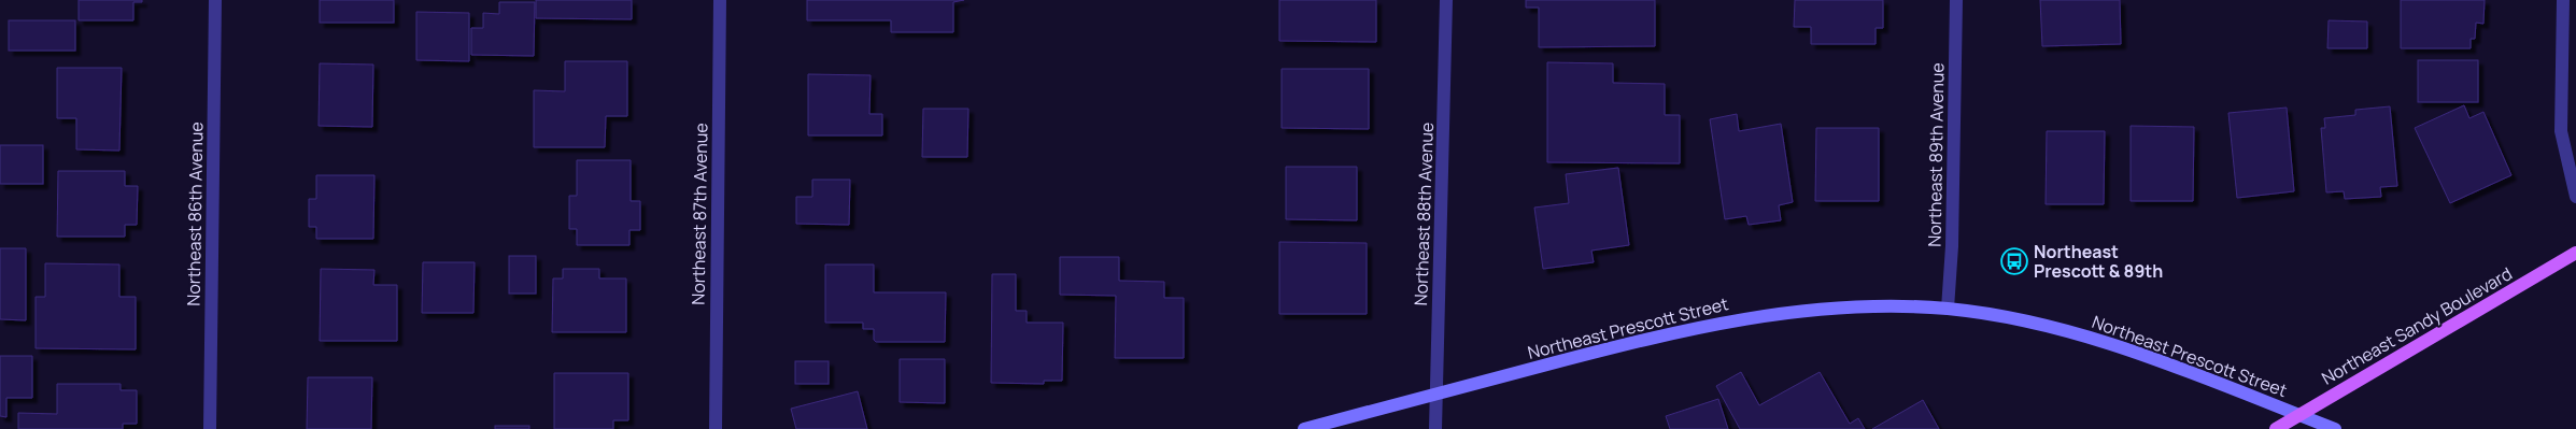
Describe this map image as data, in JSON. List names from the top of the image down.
{
  "streets": {
    "main road": ["Northeast Sandy Boulevard"],
    "street": [
      "Northeast 89th Avenue",
      "Northeast 86th Avenue",
      "Northeast 87th Avenue",
      "Northeast 88th Avenue",
      "Northeast Prescott Street"
    ]
  },
  "crossings": [
    ["Northeast 89th Avenue", "Northeast Prescott Street"],
    ["Northeast 88th Avenue", "Northeast Prescott Street"],
    ["Northeast Sandy Boulevard", "Northeast Prescott Street"]
  ],
  "places": {
    "bus stop": ["Northeast Prescott & 89th"]
  }
}
